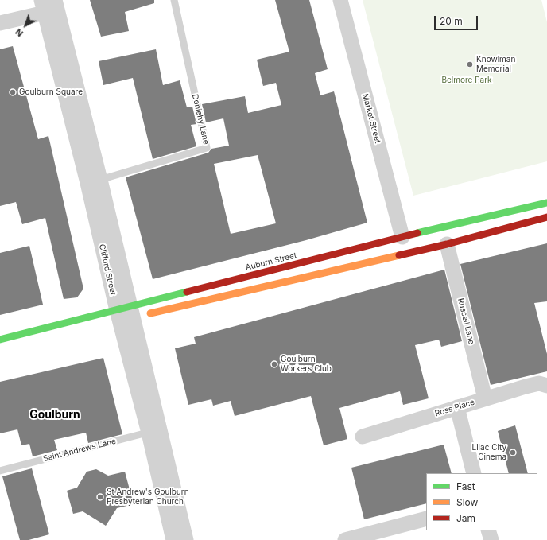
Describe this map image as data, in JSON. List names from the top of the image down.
{
  "streets": {
    "main road": ["Auburn Street"],
    "street": [
      "Market Street",
      "Clifford Street",
      "Russell Lane",
      "Ross Place"
    ],
    "lane": ["Deniehy Lane", "Saint Andrews Lane"]
  },
  "crossings": [
    ["Market Street", "Auburn Street"],
    ["Deniehy Lane", "Clifford Street"],
    ["Auburn Street", "Clifford Street"],
    ["Auburn Street", "Russell Lane"],
    ["Clifford Street", "Saint Andrews Lane"],
    ["Russell Lane", "Ross Place"]
  ],
  "districts": ["Goulburn"],
  "parks": ["Belmore Park"],
  "places": [
    "Knowlman Memorial",
    "Goulburn Square",
    "Goulburn Workers Club",
    "Lilac City Cinema",
    "St Andrew's Goulburn Presbyterian Church"
  ],
  "legend": ["Fast", "Slow", "Jam"],
  "scale_bar": "20 m",
  "north": "bottom left"
}
